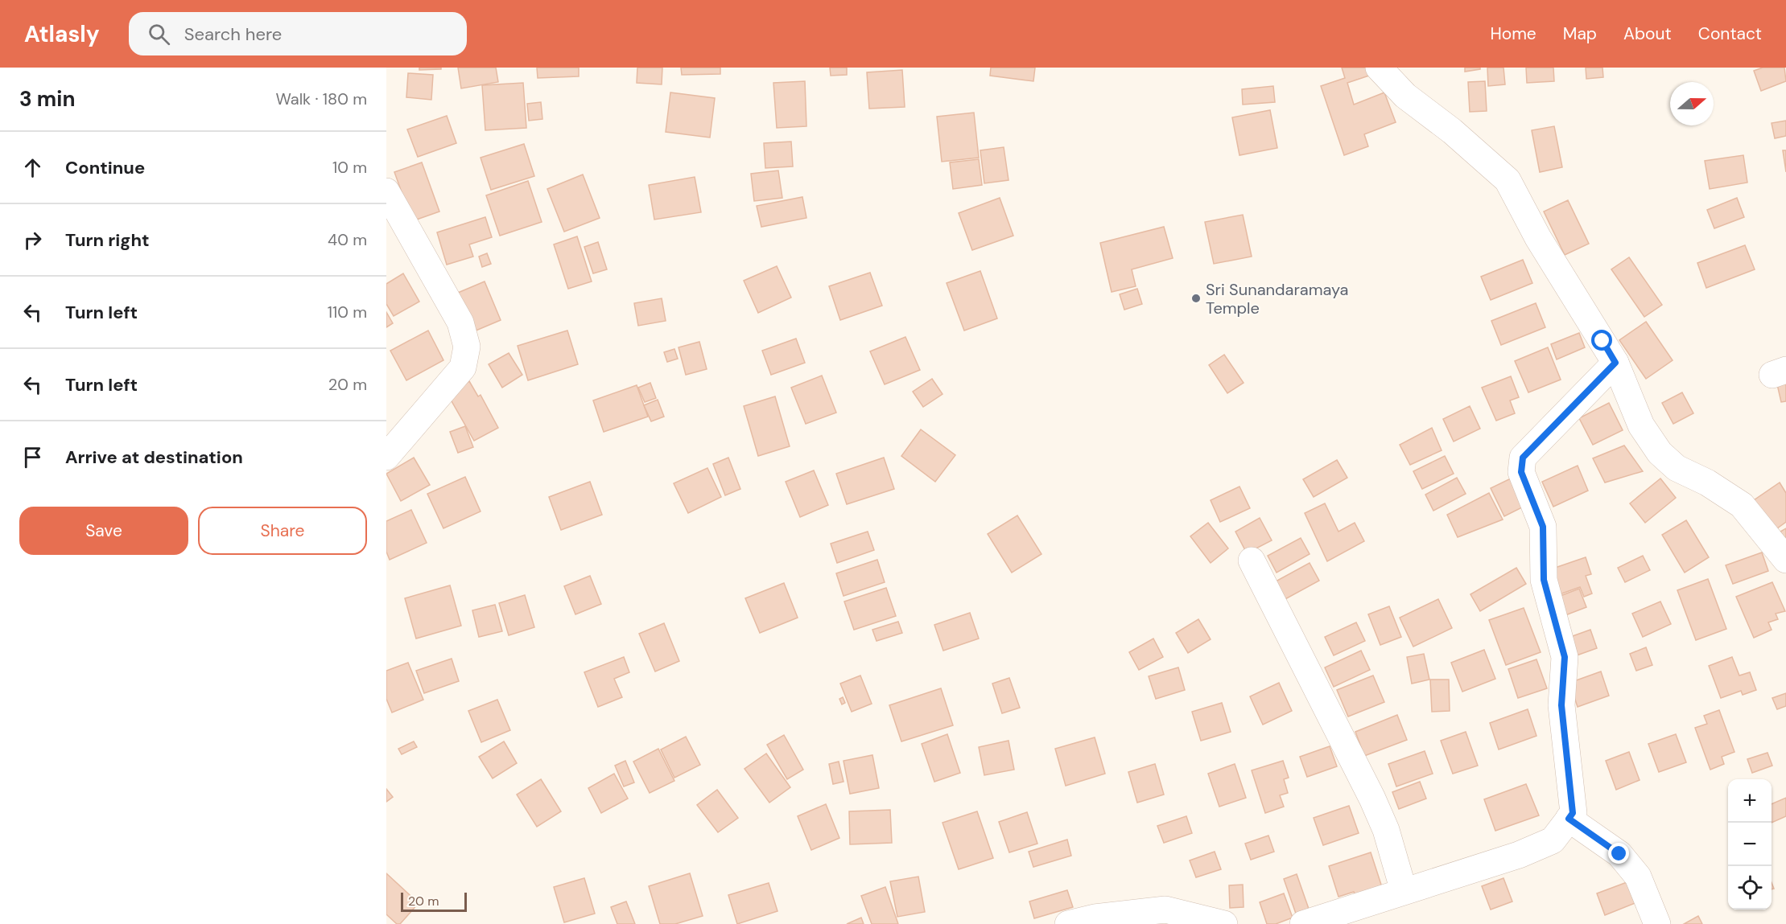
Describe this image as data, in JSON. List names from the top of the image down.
{
  "places": ["Sri Sunandaramaya Temple"],
  "scale_bar": "20 m",
  "north": "right",
  "page": {
    "header": "Atlasly",
    "search": "Search here",
    "nav": [
      "Home",
      "Map",
      "About",
      "Contact"
    ],
    "heading": ["3 min", "Walk · 180 m"],
    "list": [
      ["Continue", "10 m"],
      ["Turn right", "40 m"],
      ["Turn left", "110 m"],
      ["Turn left", "20 m"],
      "Arrive at destination"
    ],
    "buttons": ["Save", "Share"],
    "map_buttons": ["+", "−"],
    "scale": "20 m"
  }
}
